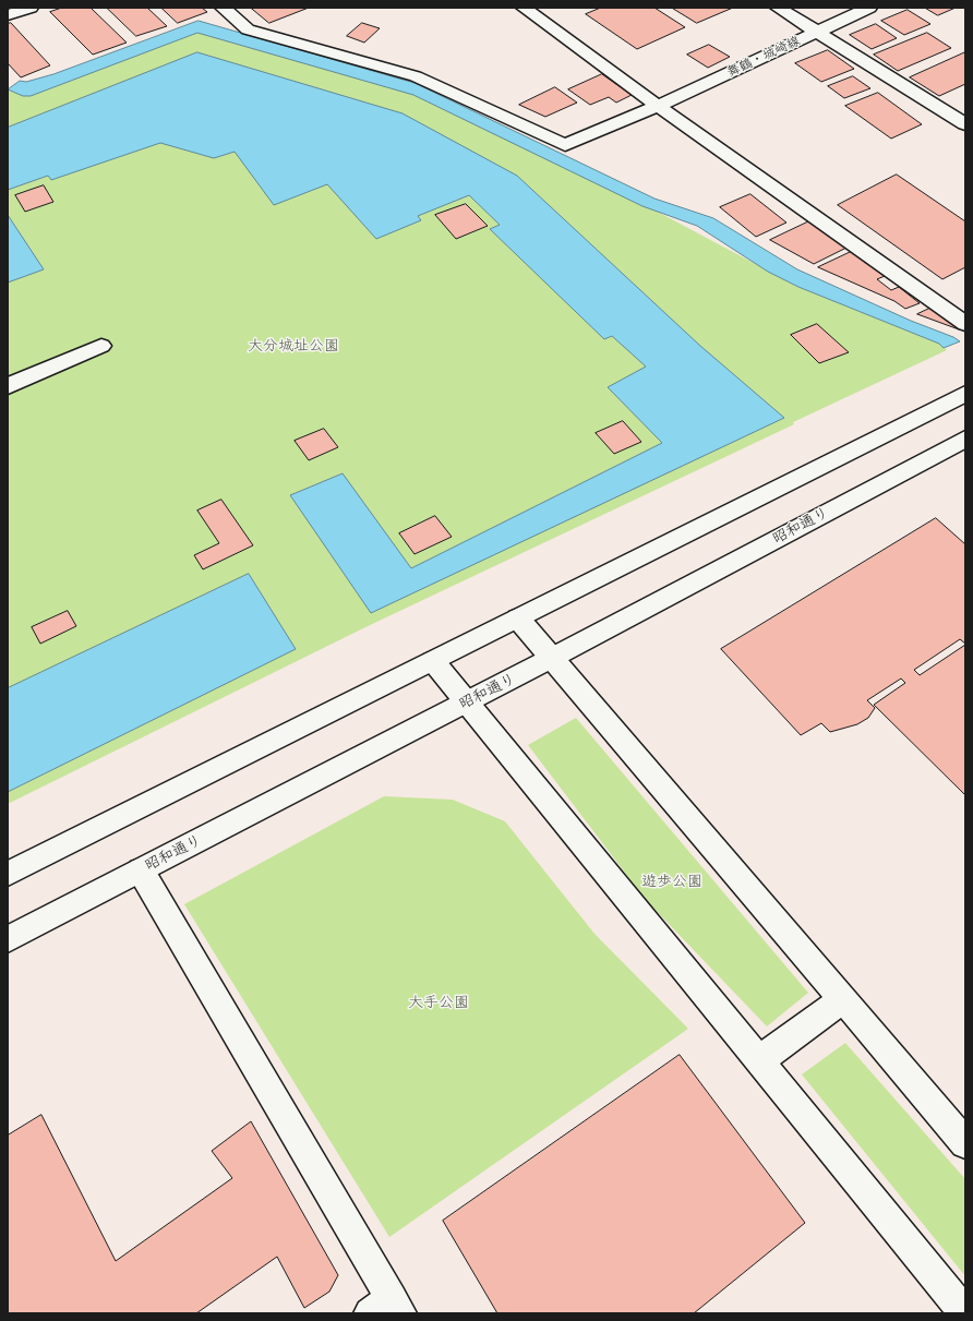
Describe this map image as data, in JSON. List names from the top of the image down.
{
  "streets": {
    "main road": ["舞鶴・城崎線", "昭和通り"]
  },
  "parks": ["大分城址公園", "遊歩公園", "大手公園"]
}
